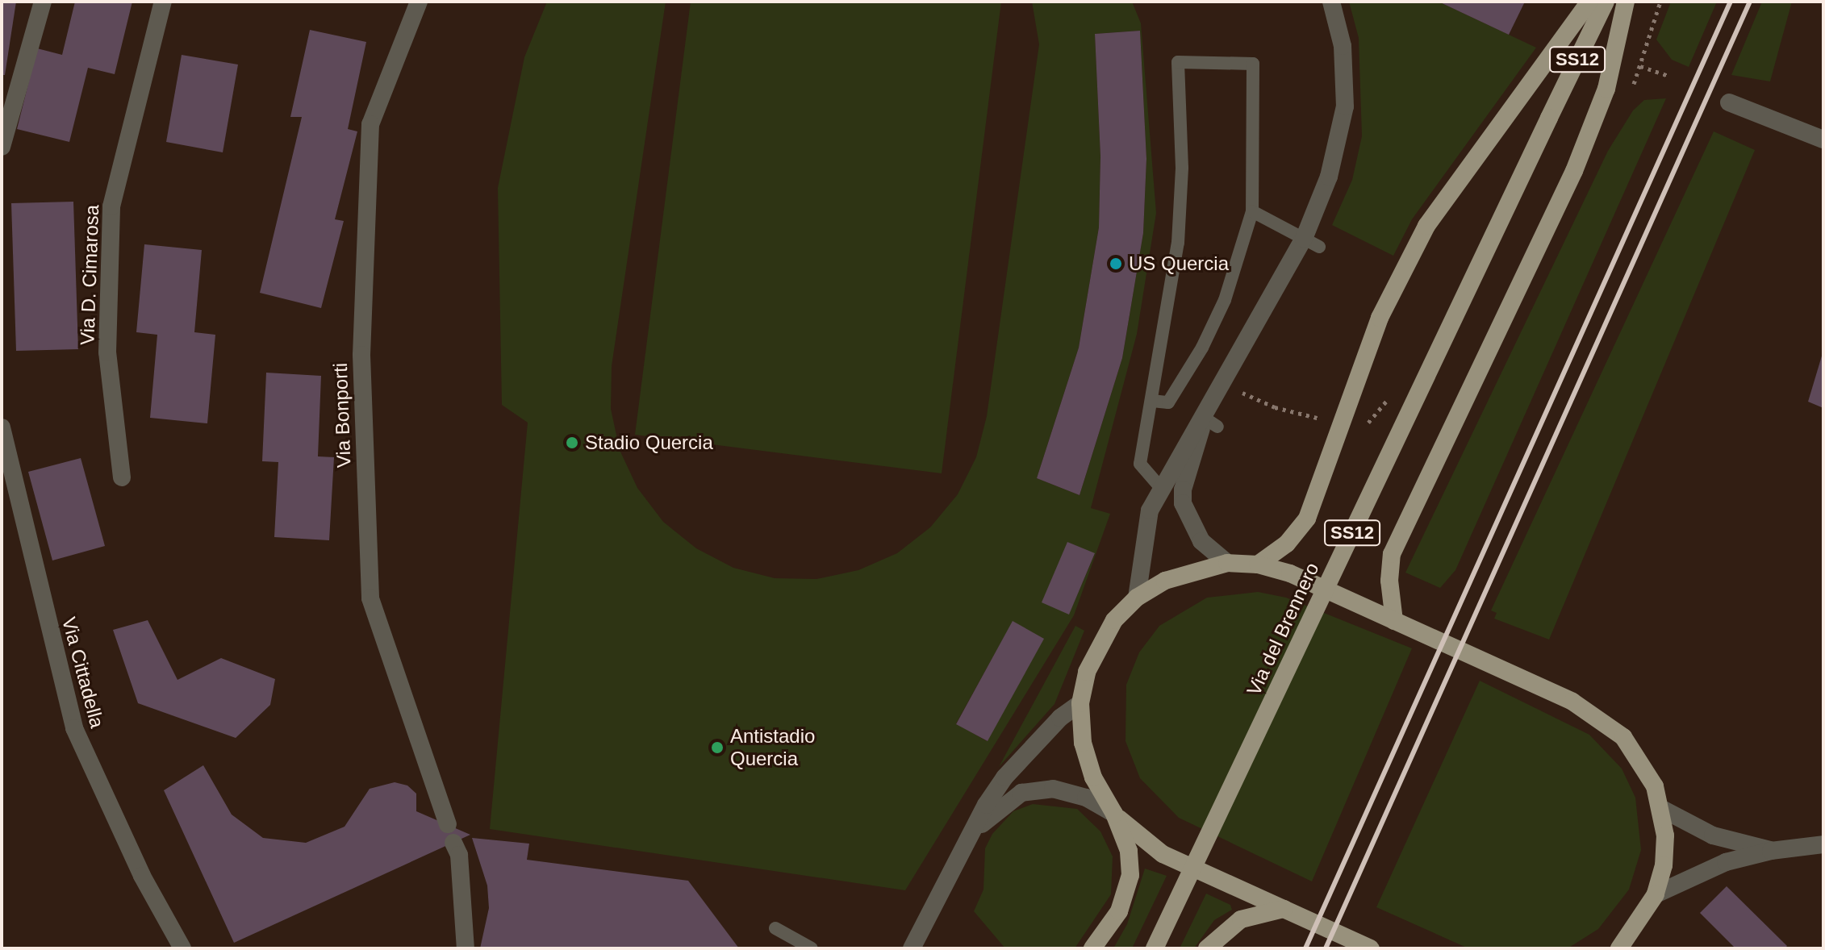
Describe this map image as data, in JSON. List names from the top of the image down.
{
  "streets": {
    "main road": ["SS12", "Via del Brennero"],
    "street": ["Via D. Cimarosa", "Via Bonporti", "Via Cittadella"]
  },
  "places": ["US Quercia", "Stadio Quercia", "Antistadio Quercia"]
}
